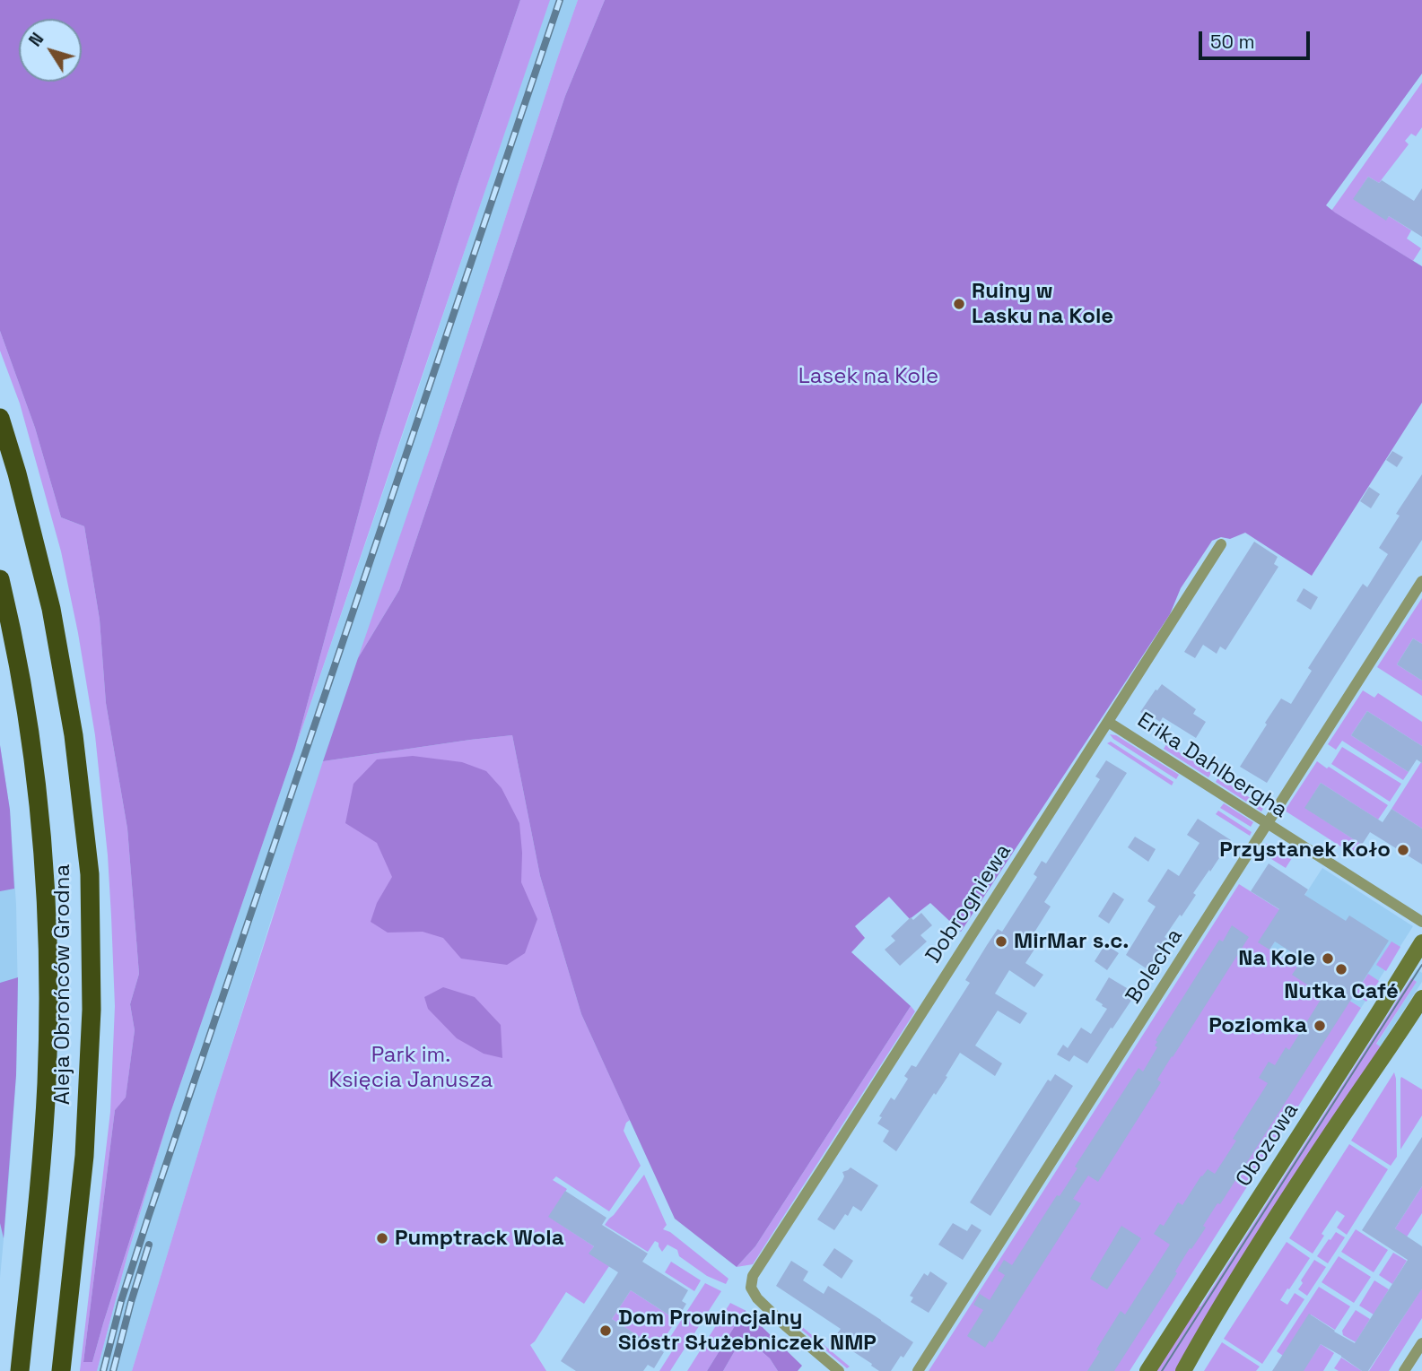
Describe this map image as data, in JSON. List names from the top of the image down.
{
  "streets": {
    "highway": ["Aleja Obrońców Grodna"],
    "street": [
      "Erika Dahlbergha",
      "Dobrogniewa",
      "Bolecha",
      "Obozowa"
    ]
  },
  "crossings": [
    ["Erika Dahlbergha", "Dobrogniewa"],
    ["Erika Dahlbergha", "Bolecha"]
  ],
  "parks": ["Lasek na Kole", "Park im. Księcia Janusza"],
  "places": [
    "Ruiny w Lasku na Kole",
    "Przystanek Koło",
    "MirMar s.c.",
    "Na Kole",
    "Nutka Café",
    "Poziomka",
    "Pumptrack Wola",
    "Dom Prowincjalny Sióstr Służebniczek NMP"
  ],
  "scale_bar": "50 m",
  "north": "top left"
}
